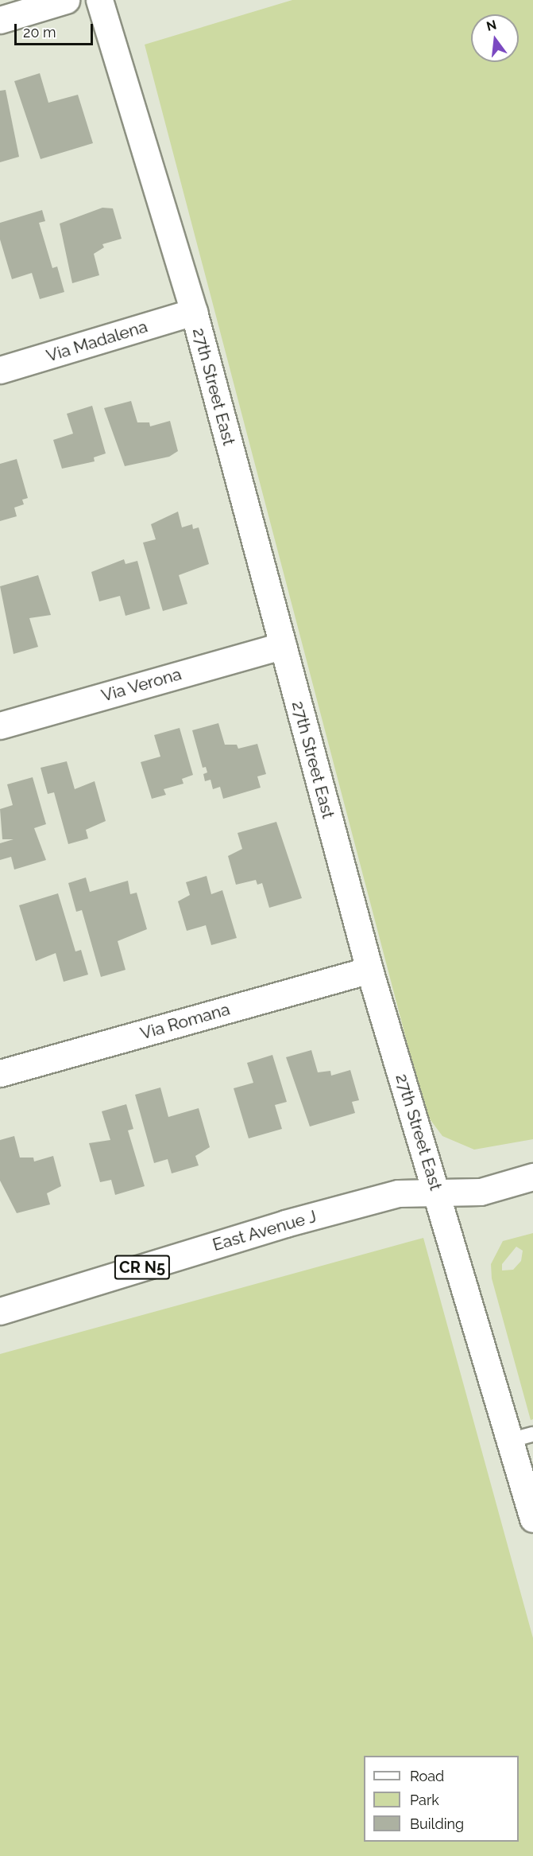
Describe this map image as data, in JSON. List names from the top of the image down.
{
  "streets": {
    "street": [
      "Via Madalena",
      "27th Street East",
      "Via Verona",
      "Via Romana",
      "East Avenue J",
      "CR N5"
    ]
  },
  "crossings": [
    ["Via Madalena", "27th Street East"],
    ["27th Street East", "Via Verona"],
    ["27th Street East", "Via Romana"],
    ["27th Street East", "East Avenue J"]
  ],
  "legend": ["Road", "Park", "Building"],
  "scale_bar": "20 m",
  "north": "top"
}
